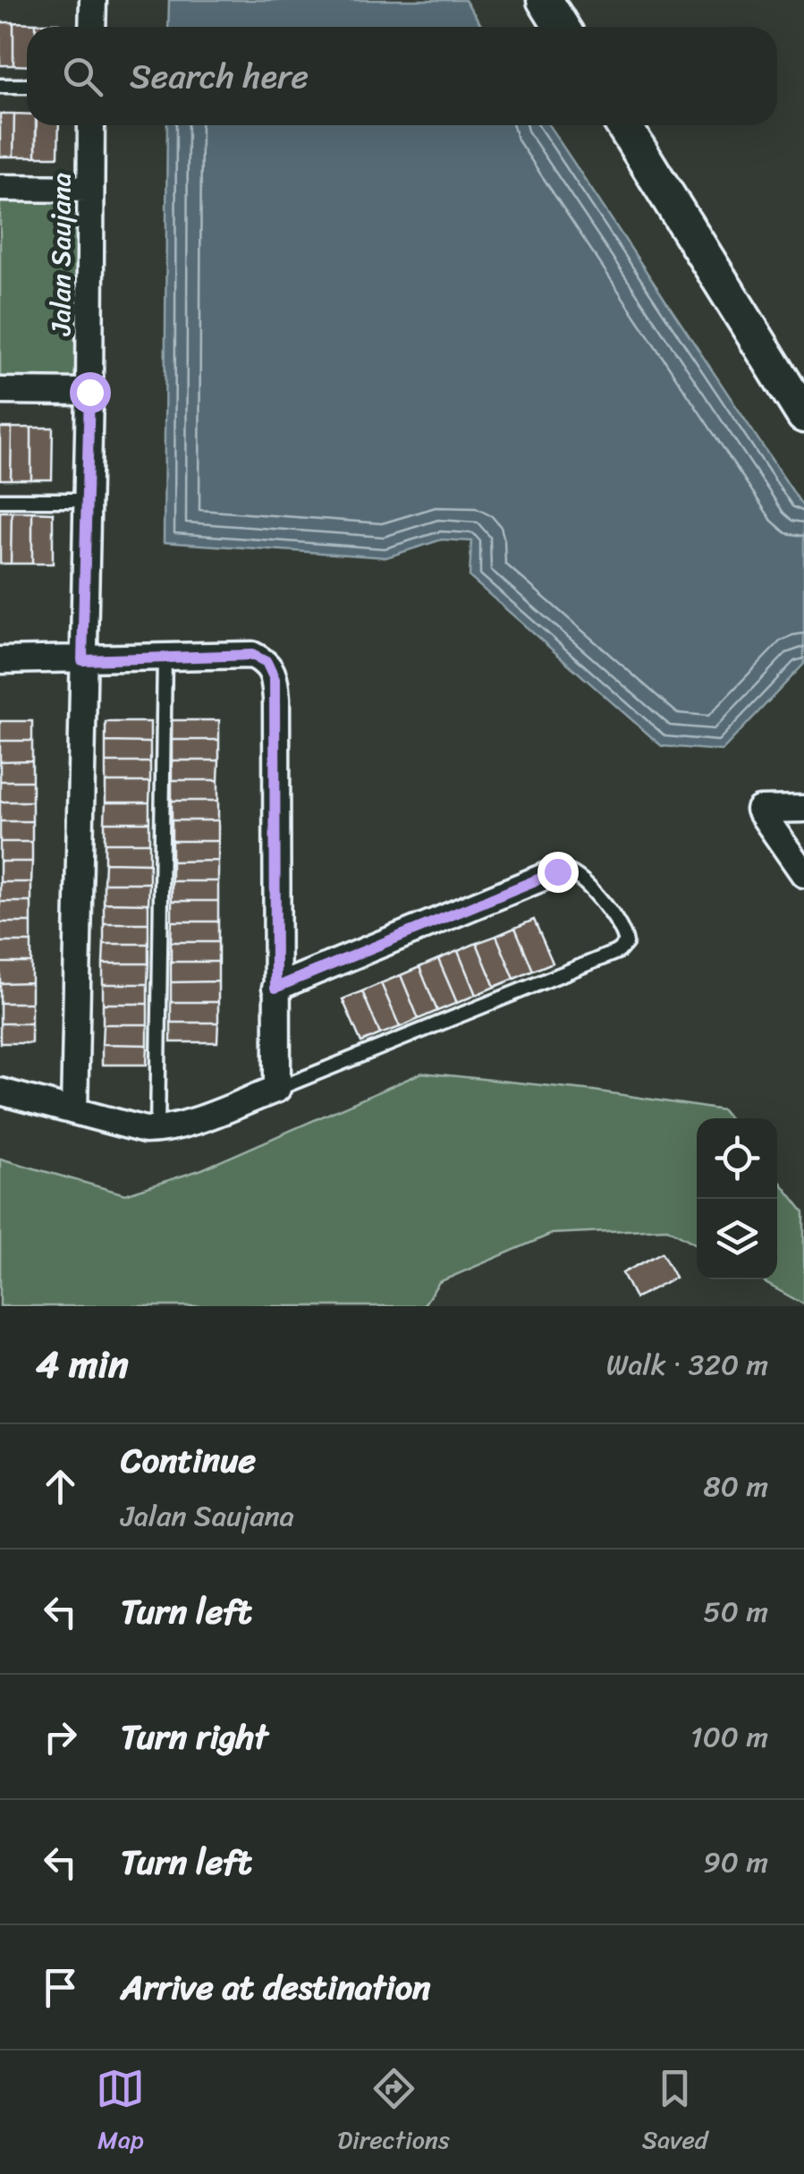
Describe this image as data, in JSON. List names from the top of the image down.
{
  "streets": {
    "street": ["Jalan Saujana"]
  },
  "page": {
    "search": "Search here",
    "heading": ["4 min", "Walk · 320 m"],
    "list": [
      ["Continue", "Jalan Saujana", "80 m"],
      ["Turn left", "50 m"],
      ["Turn right", "100 m"],
      ["Turn left", "90 m"],
      "Arrive at destination"
    ],
    "nav": ["Map", "Directions", "Saved"]
  }
}
